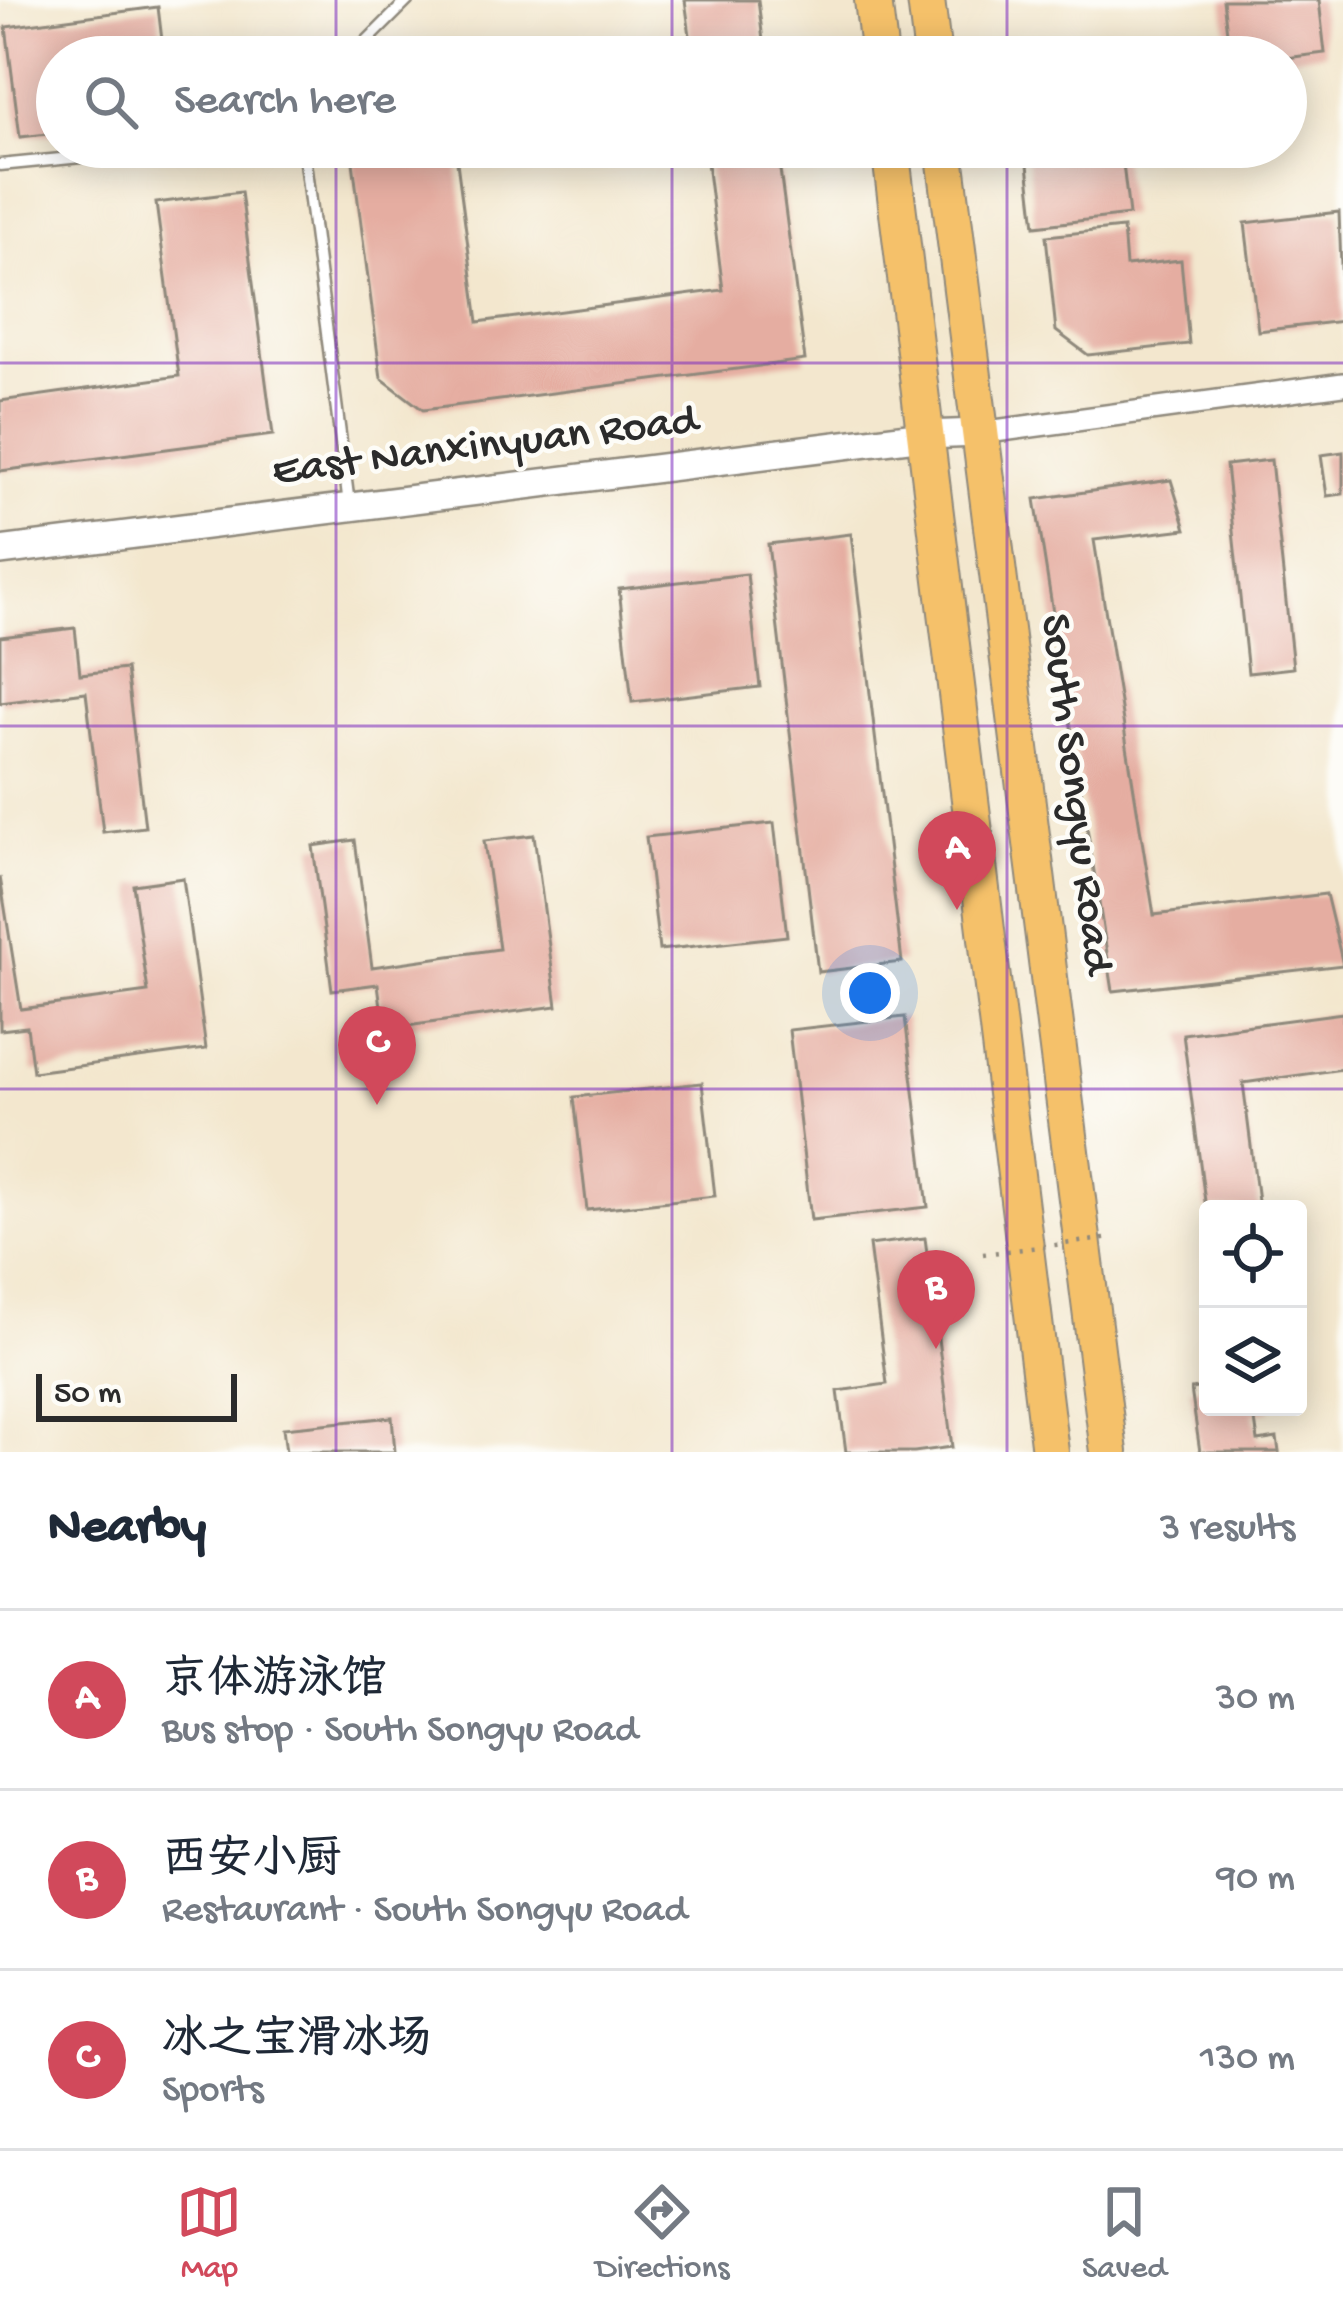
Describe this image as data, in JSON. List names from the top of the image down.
{
  "streets": {
    "main road": ["South Songyu Road"],
    "street": ["East Nanxinyuan Road"]
  },
  "crossings": [
    ["East Nanxinyuan Road", "South Songyu Road"]
  ],
  "scale_bar": "50 m",
  "page": {
    "search": "Search here",
    "pins": ["A", "C", "B"],
    "scale": "50 m",
    "heading": ["Nearby", "3 results"],
    "list": [
      {
        "mark": "A",
        "name": "京体游泳馆",
        "note": "Bus stop · South Songyu Road",
        "value": "30 m"
      },
      {
        "mark": "B",
        "name": "西安小厨",
        "note": "Restaurant · South Songyu Road",
        "value": "90 m"
      },
      {
        "mark": "C",
        "name": "冰之宝滑冰场",
        "note": "Sports",
        "value": "130 m"
      }
    ],
    "nav": ["Map", "Directions", "Saved"]
  }
}
